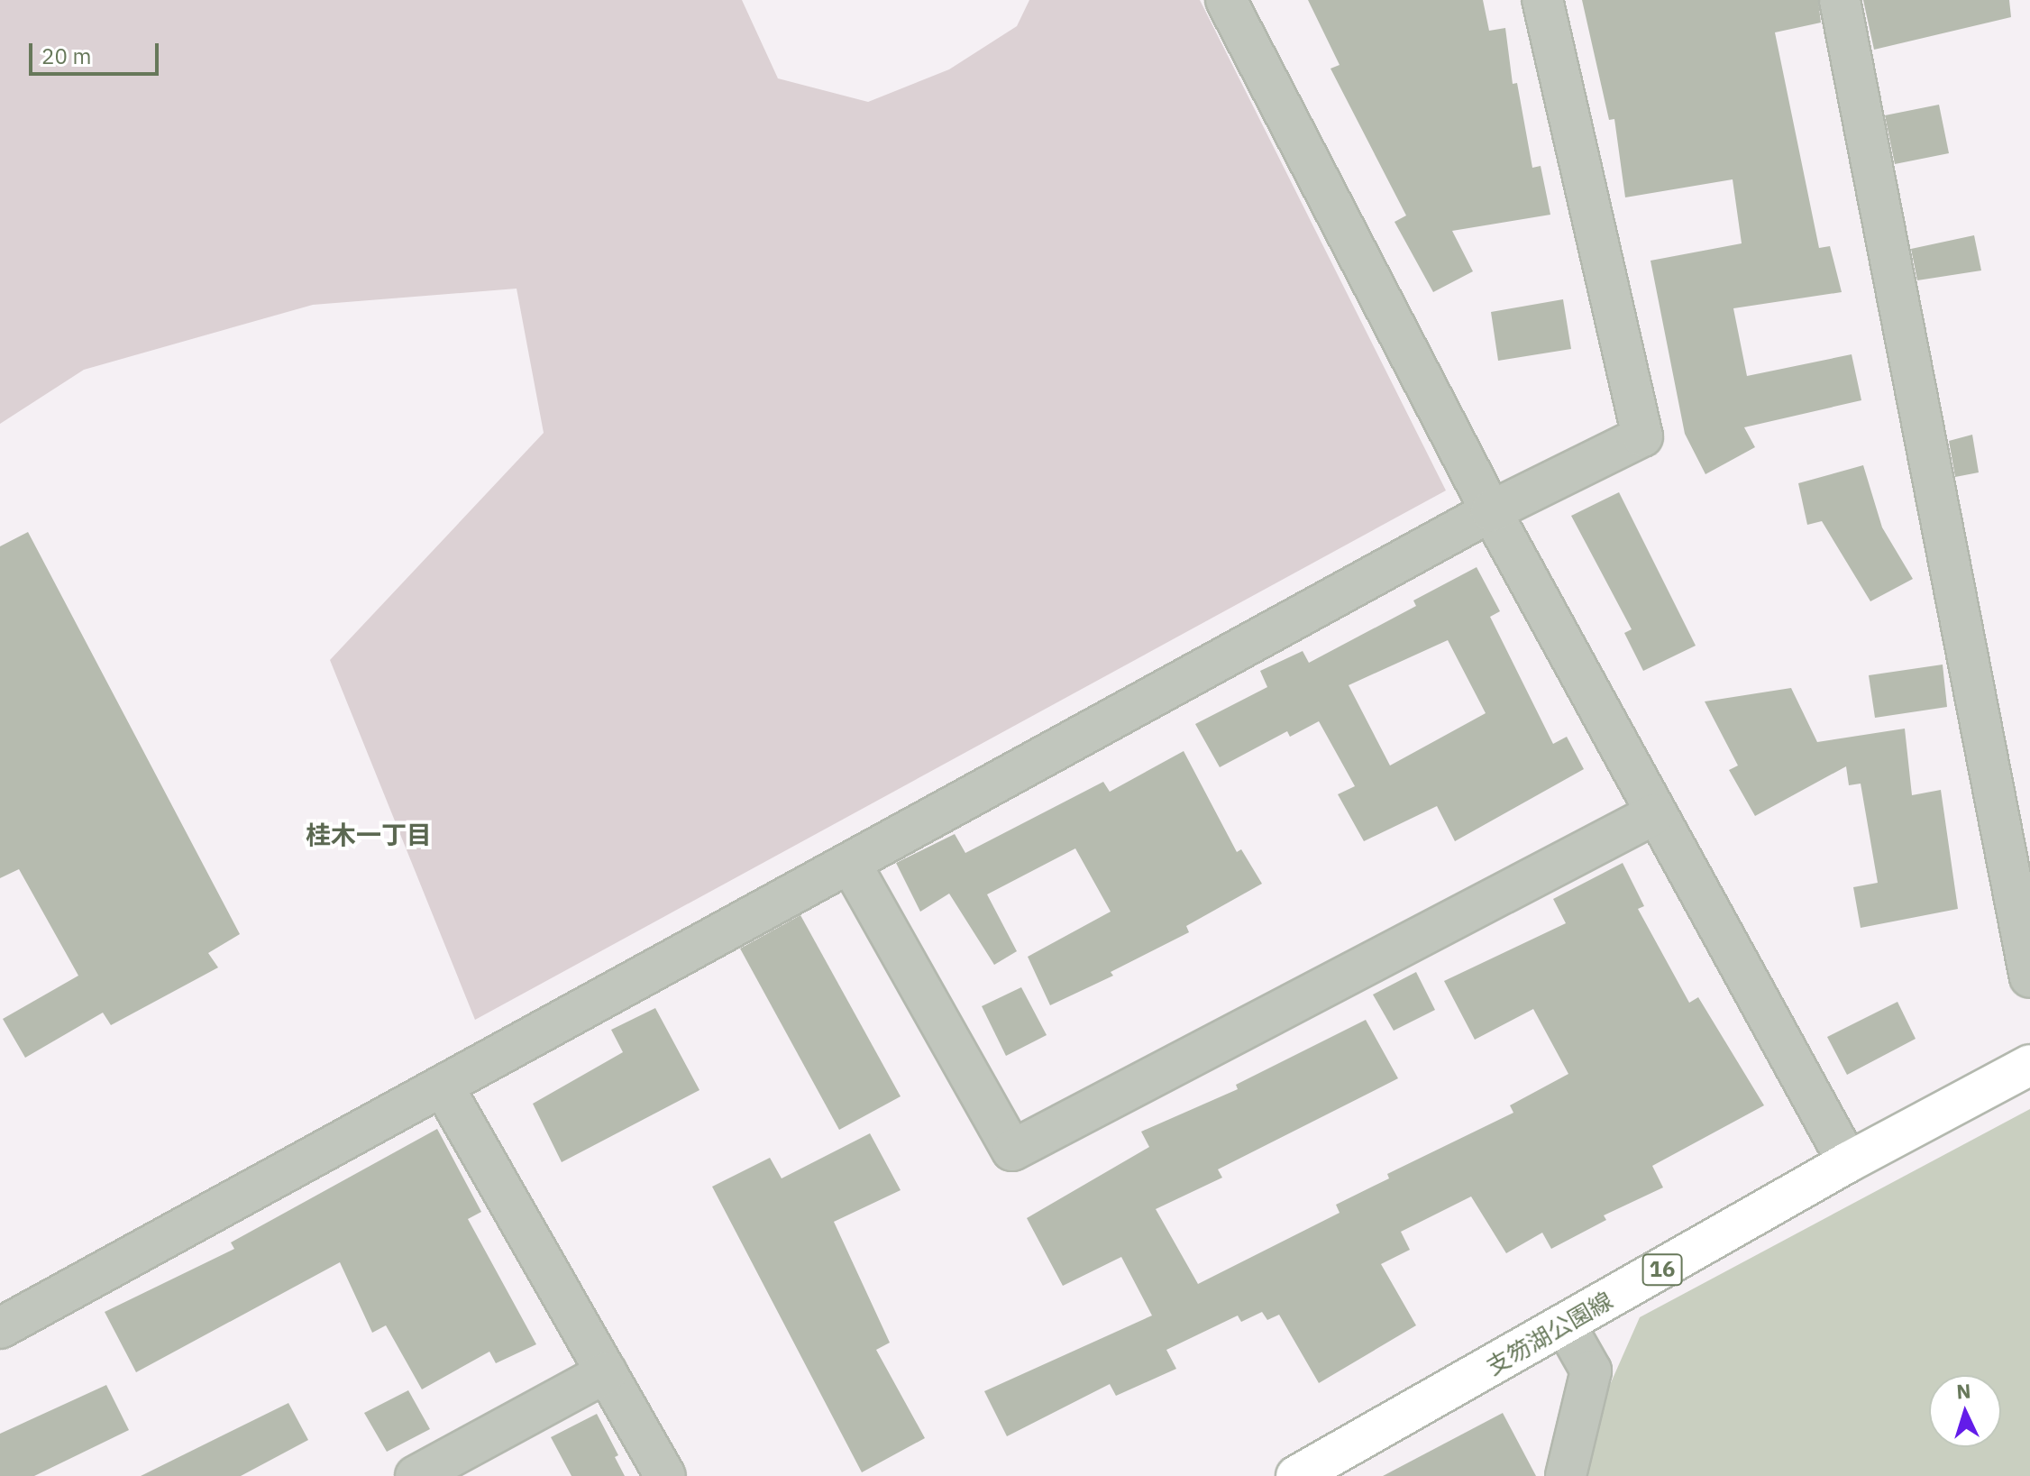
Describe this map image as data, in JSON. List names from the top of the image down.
{
  "streets": {
    "main road": ["16", "支笏湖公園線"]
  },
  "districts": ["桂木一丁目"],
  "scale_bar": "20 m",
  "north": "top"
}
